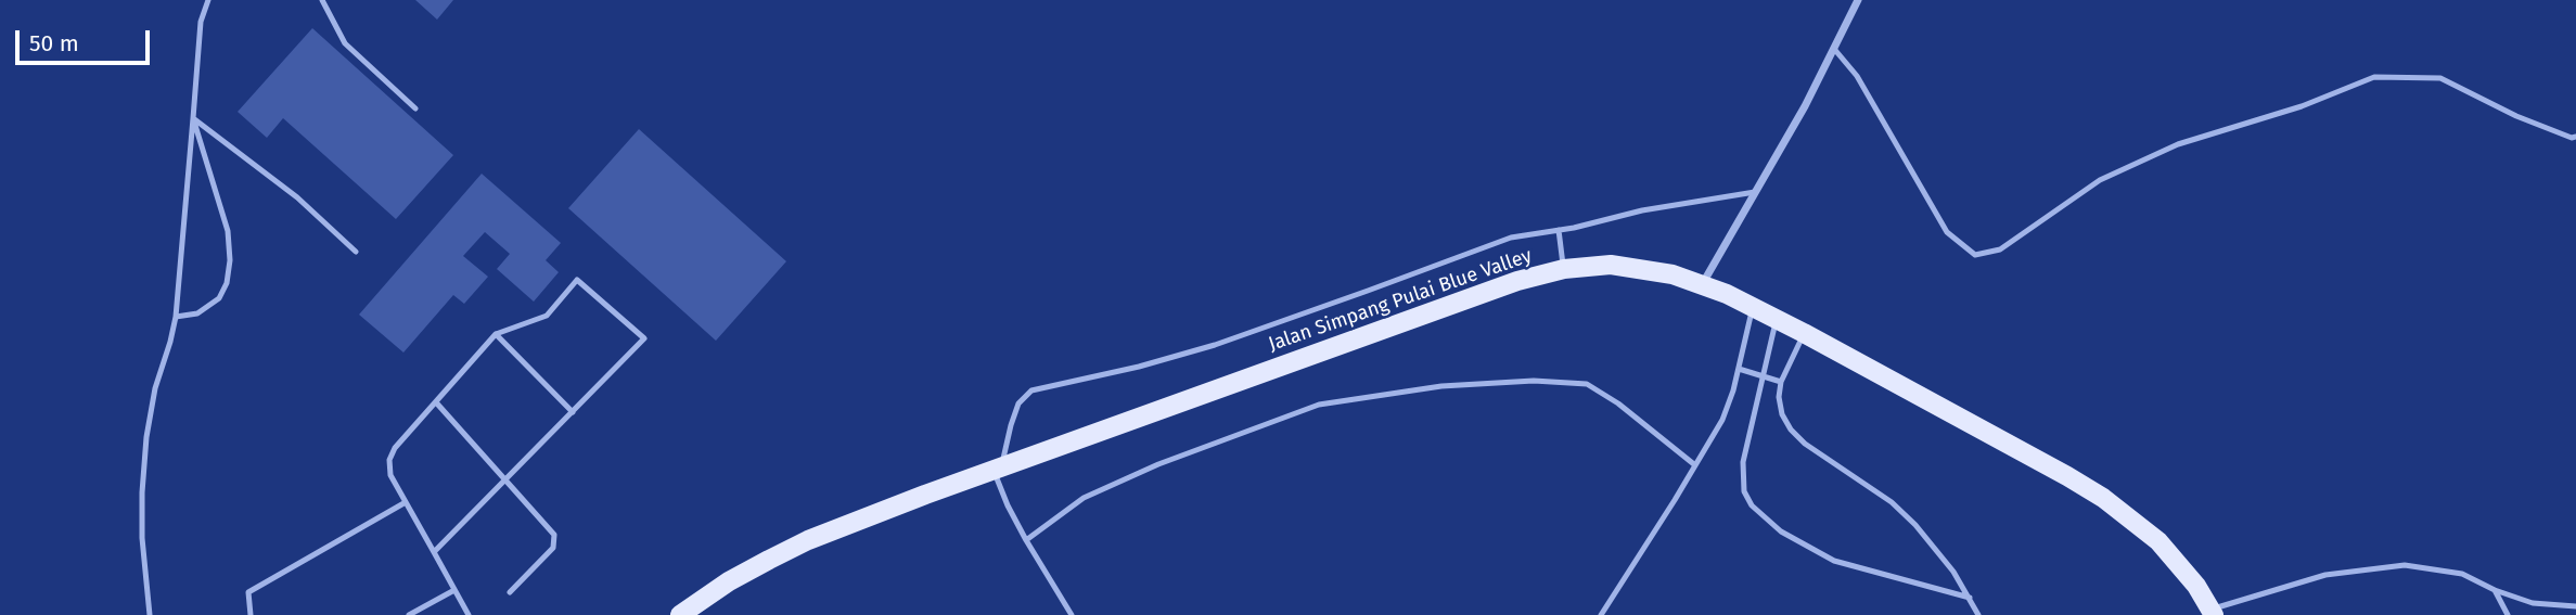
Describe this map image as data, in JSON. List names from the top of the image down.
{
  "streets": {
    "main road": ["Jalan Simpang Pulai Blue Valley"]
  },
  "scale_bar": "50 m"
}
